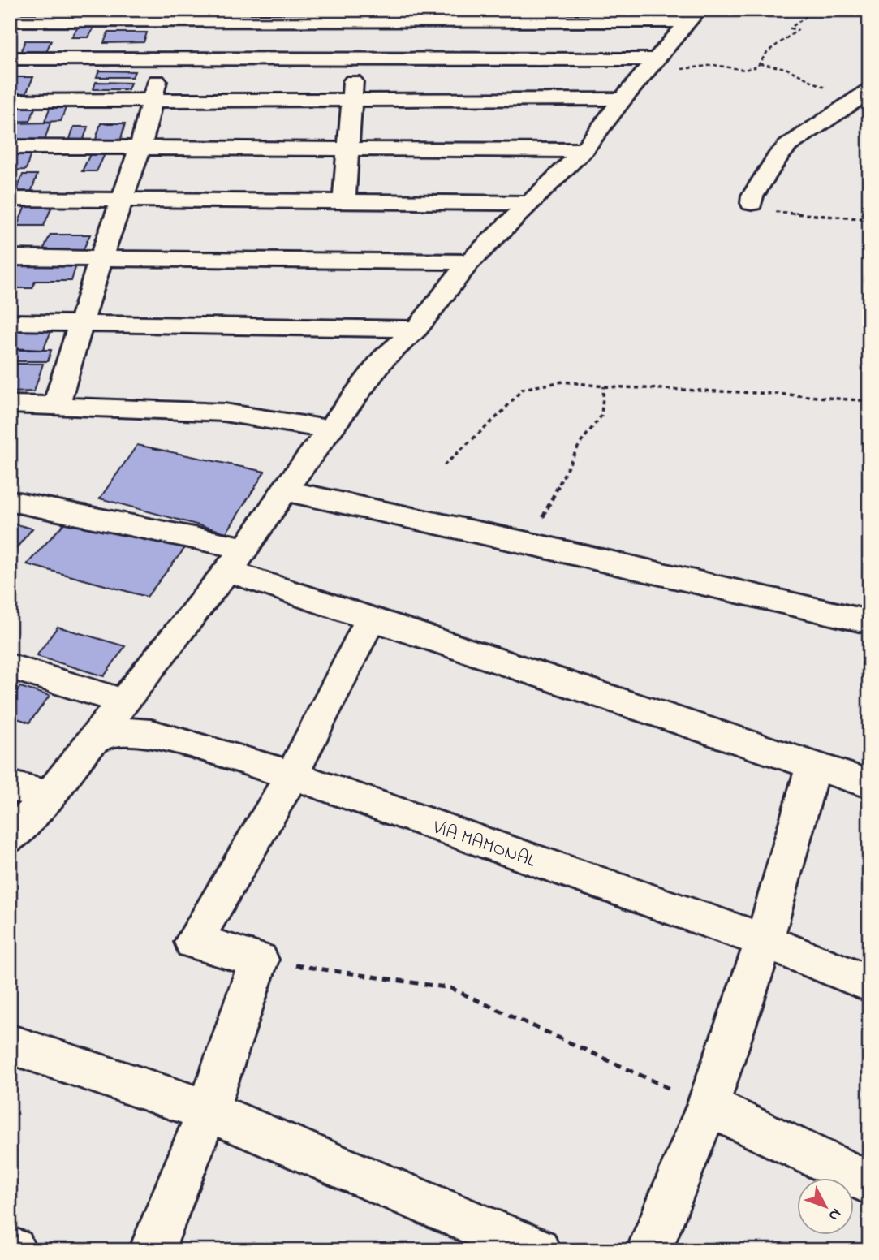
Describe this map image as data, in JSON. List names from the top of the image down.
{
  "streets": {
    "street": ["VÍA MAMONAL"]
  },
  "north": "bottom right"
}
